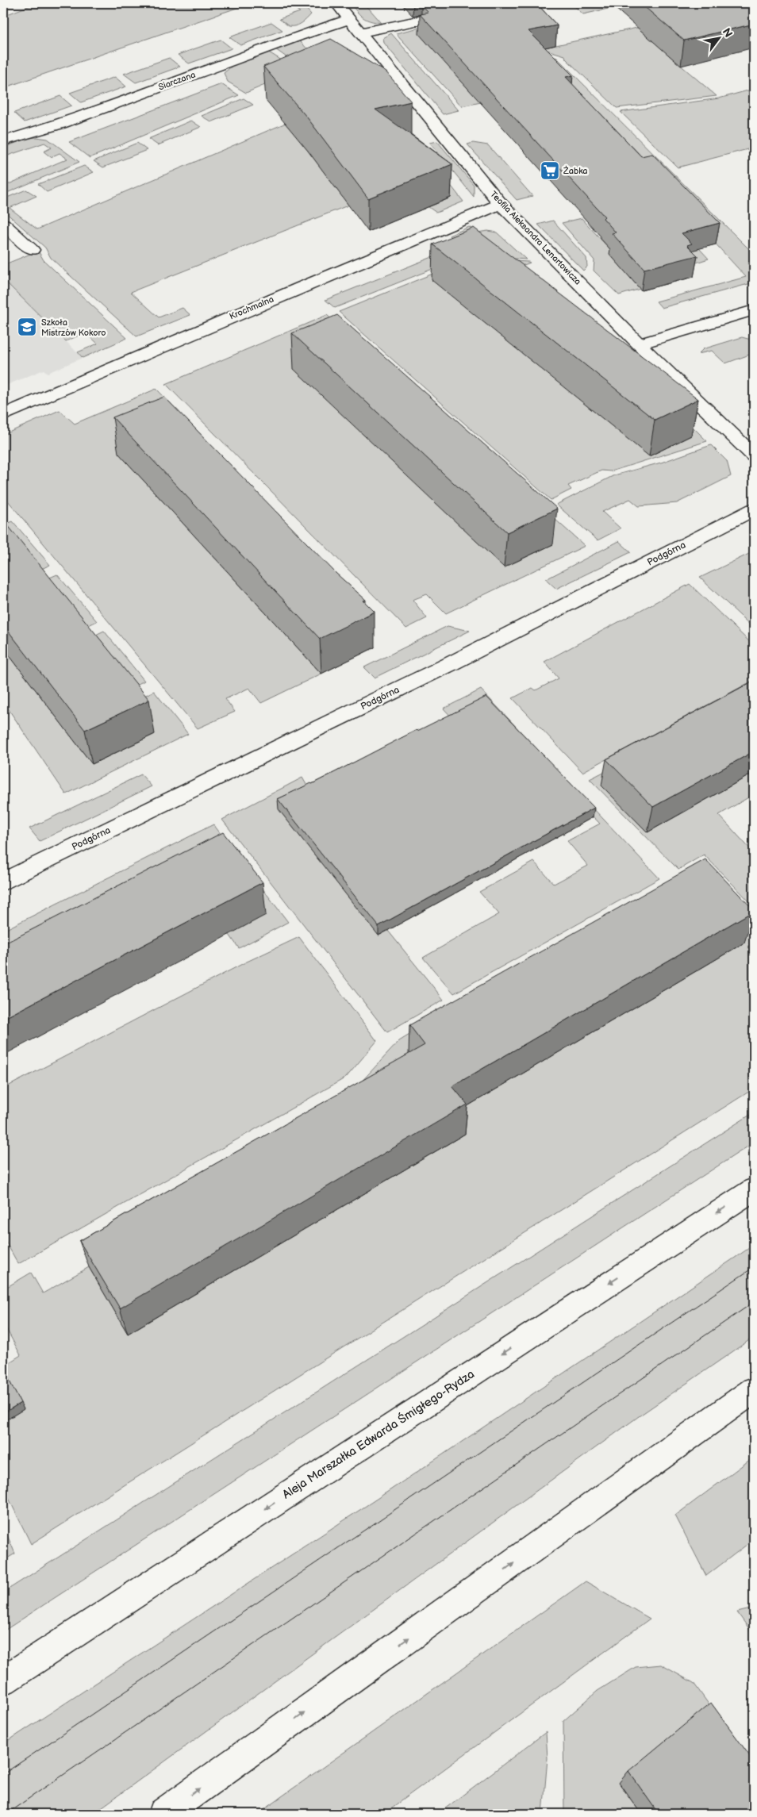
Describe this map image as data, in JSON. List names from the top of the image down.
{
  "streets": {
    "street": [
      "Siarczana",
      "Teofila Aleksandra Lenartowicza",
      "Krochmalna",
      "Podgórna",
      "Aleja Marszałka Edwarda Śmigłego-Rydza"
    ]
  },
  "crossings": [
    ["Siarczana", "Teofila Aleksandra Lenartowicza"],
    ["Teofila Aleksandra Lenartowicza", "Krochmalna"]
  ],
  "places": {
    "supermarket": ["Żabka"],
    "school or university": ["Szkoła Mistrzów Kokoro"]
  },
  "north": "top right"
}
